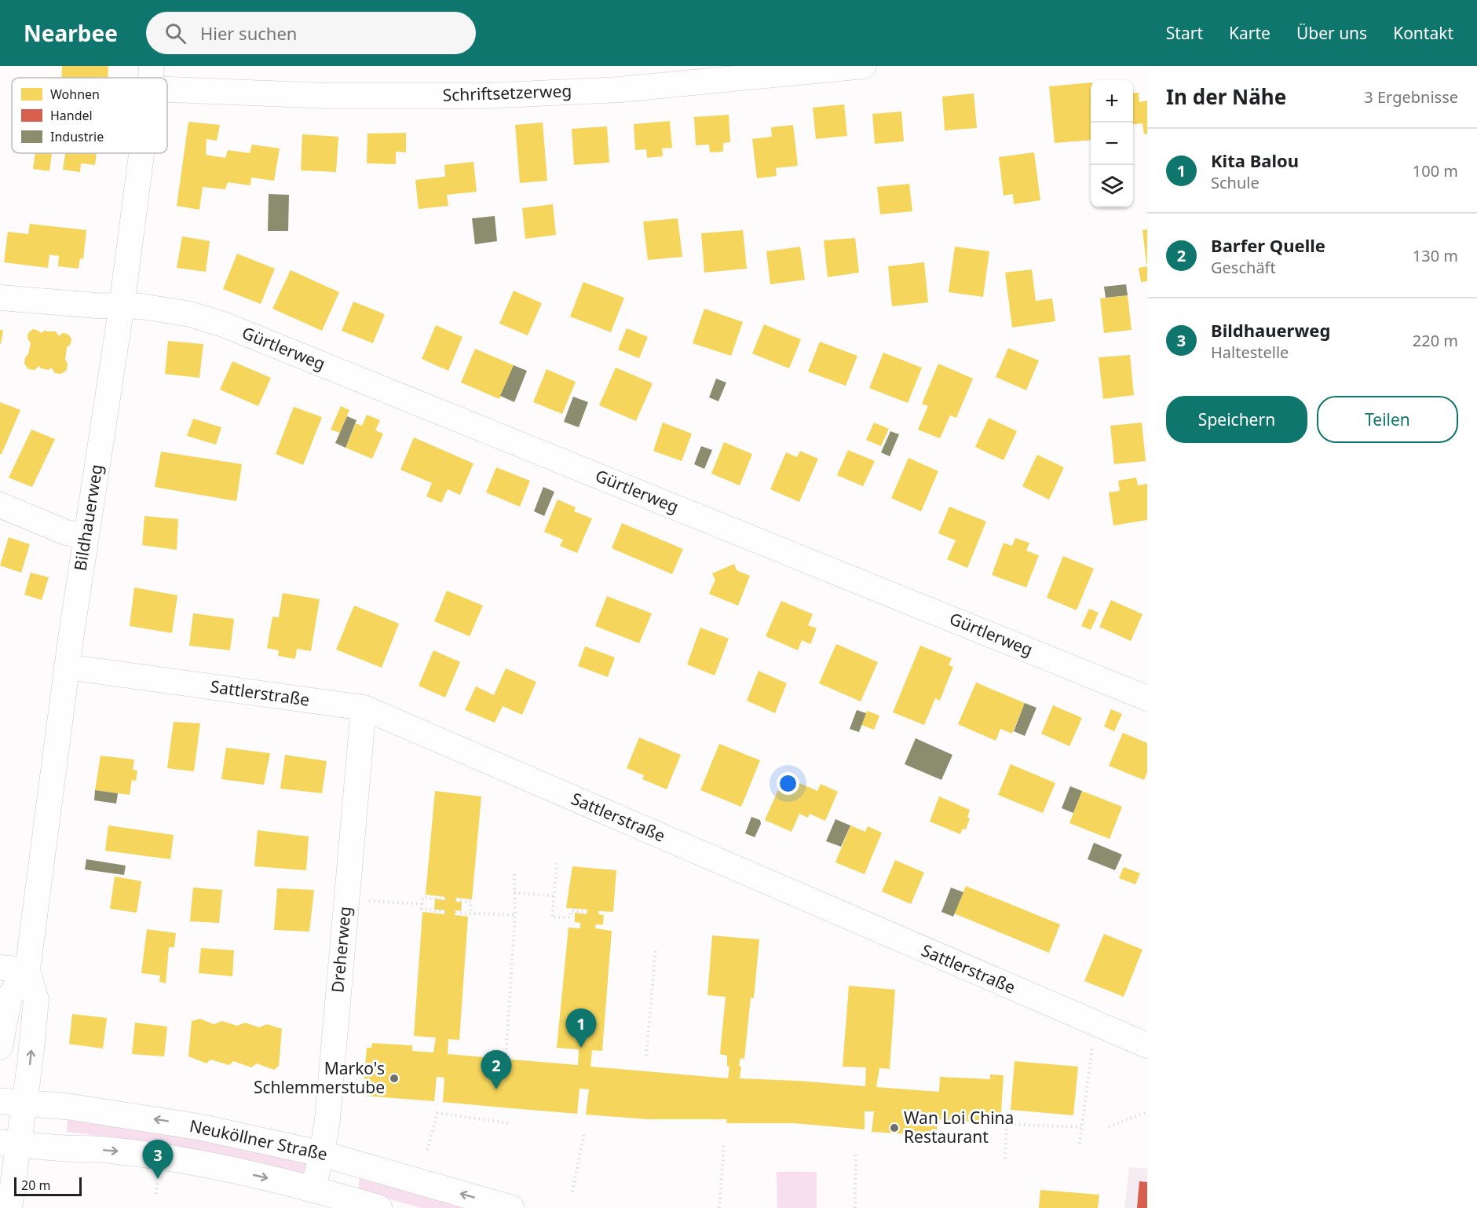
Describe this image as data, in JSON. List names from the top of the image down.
{
  "streets": {
    "main road": ["Neuköllner Straße"],
    "street": [
      "Schriftsetzerweg",
      "Gürtlerweg",
      "Bildhauerweg",
      "Sattlerstraße",
      "Dreherweg"
    ]
  },
  "crossings": [
    ["Gürtlerweg", "Bildhauerweg"],
    ["Bildhauerweg", "Sattlerstraße"],
    ["Bildhauerweg", "Neuköllner Straße"],
    ["Sattlerstraße", "Dreherweg"],
    ["Dreherweg", "Neuköllner Straße"]
  ],
  "places": ["Marko's Schlemmerstube", "Wan Loi China Restaurant"],
  "legend": ["Wohnen", "Handel", "Industrie"],
  "scale_bar": "20 m",
  "page": {
    "header": "Nearbee",
    "search": "Hier suchen",
    "nav": [
      "Start",
      "Karte",
      "Über uns",
      "Kontakt"
    ],
    "heading": ["In der Nähe", "3 Ergebnisse"],
    "map_buttons": ["+", "−"],
    "list": [
      {
        "mark": "1",
        "name": "Kita Balou",
        "note": "Schule",
        "value": "100 m"
      },
      {
        "mark": "2",
        "name": "Barfer Quelle",
        "note": "Geschäft",
        "value": "130 m"
      },
      {
        "mark": "3",
        "name": "Bildhauerweg",
        "note": "Haltestelle",
        "value": "220 m"
      }
    ],
    "buttons": ["Speichern", "Teilen"],
    "pins": ["1", "2", "3"],
    "scale": "20 m"
  }
}
